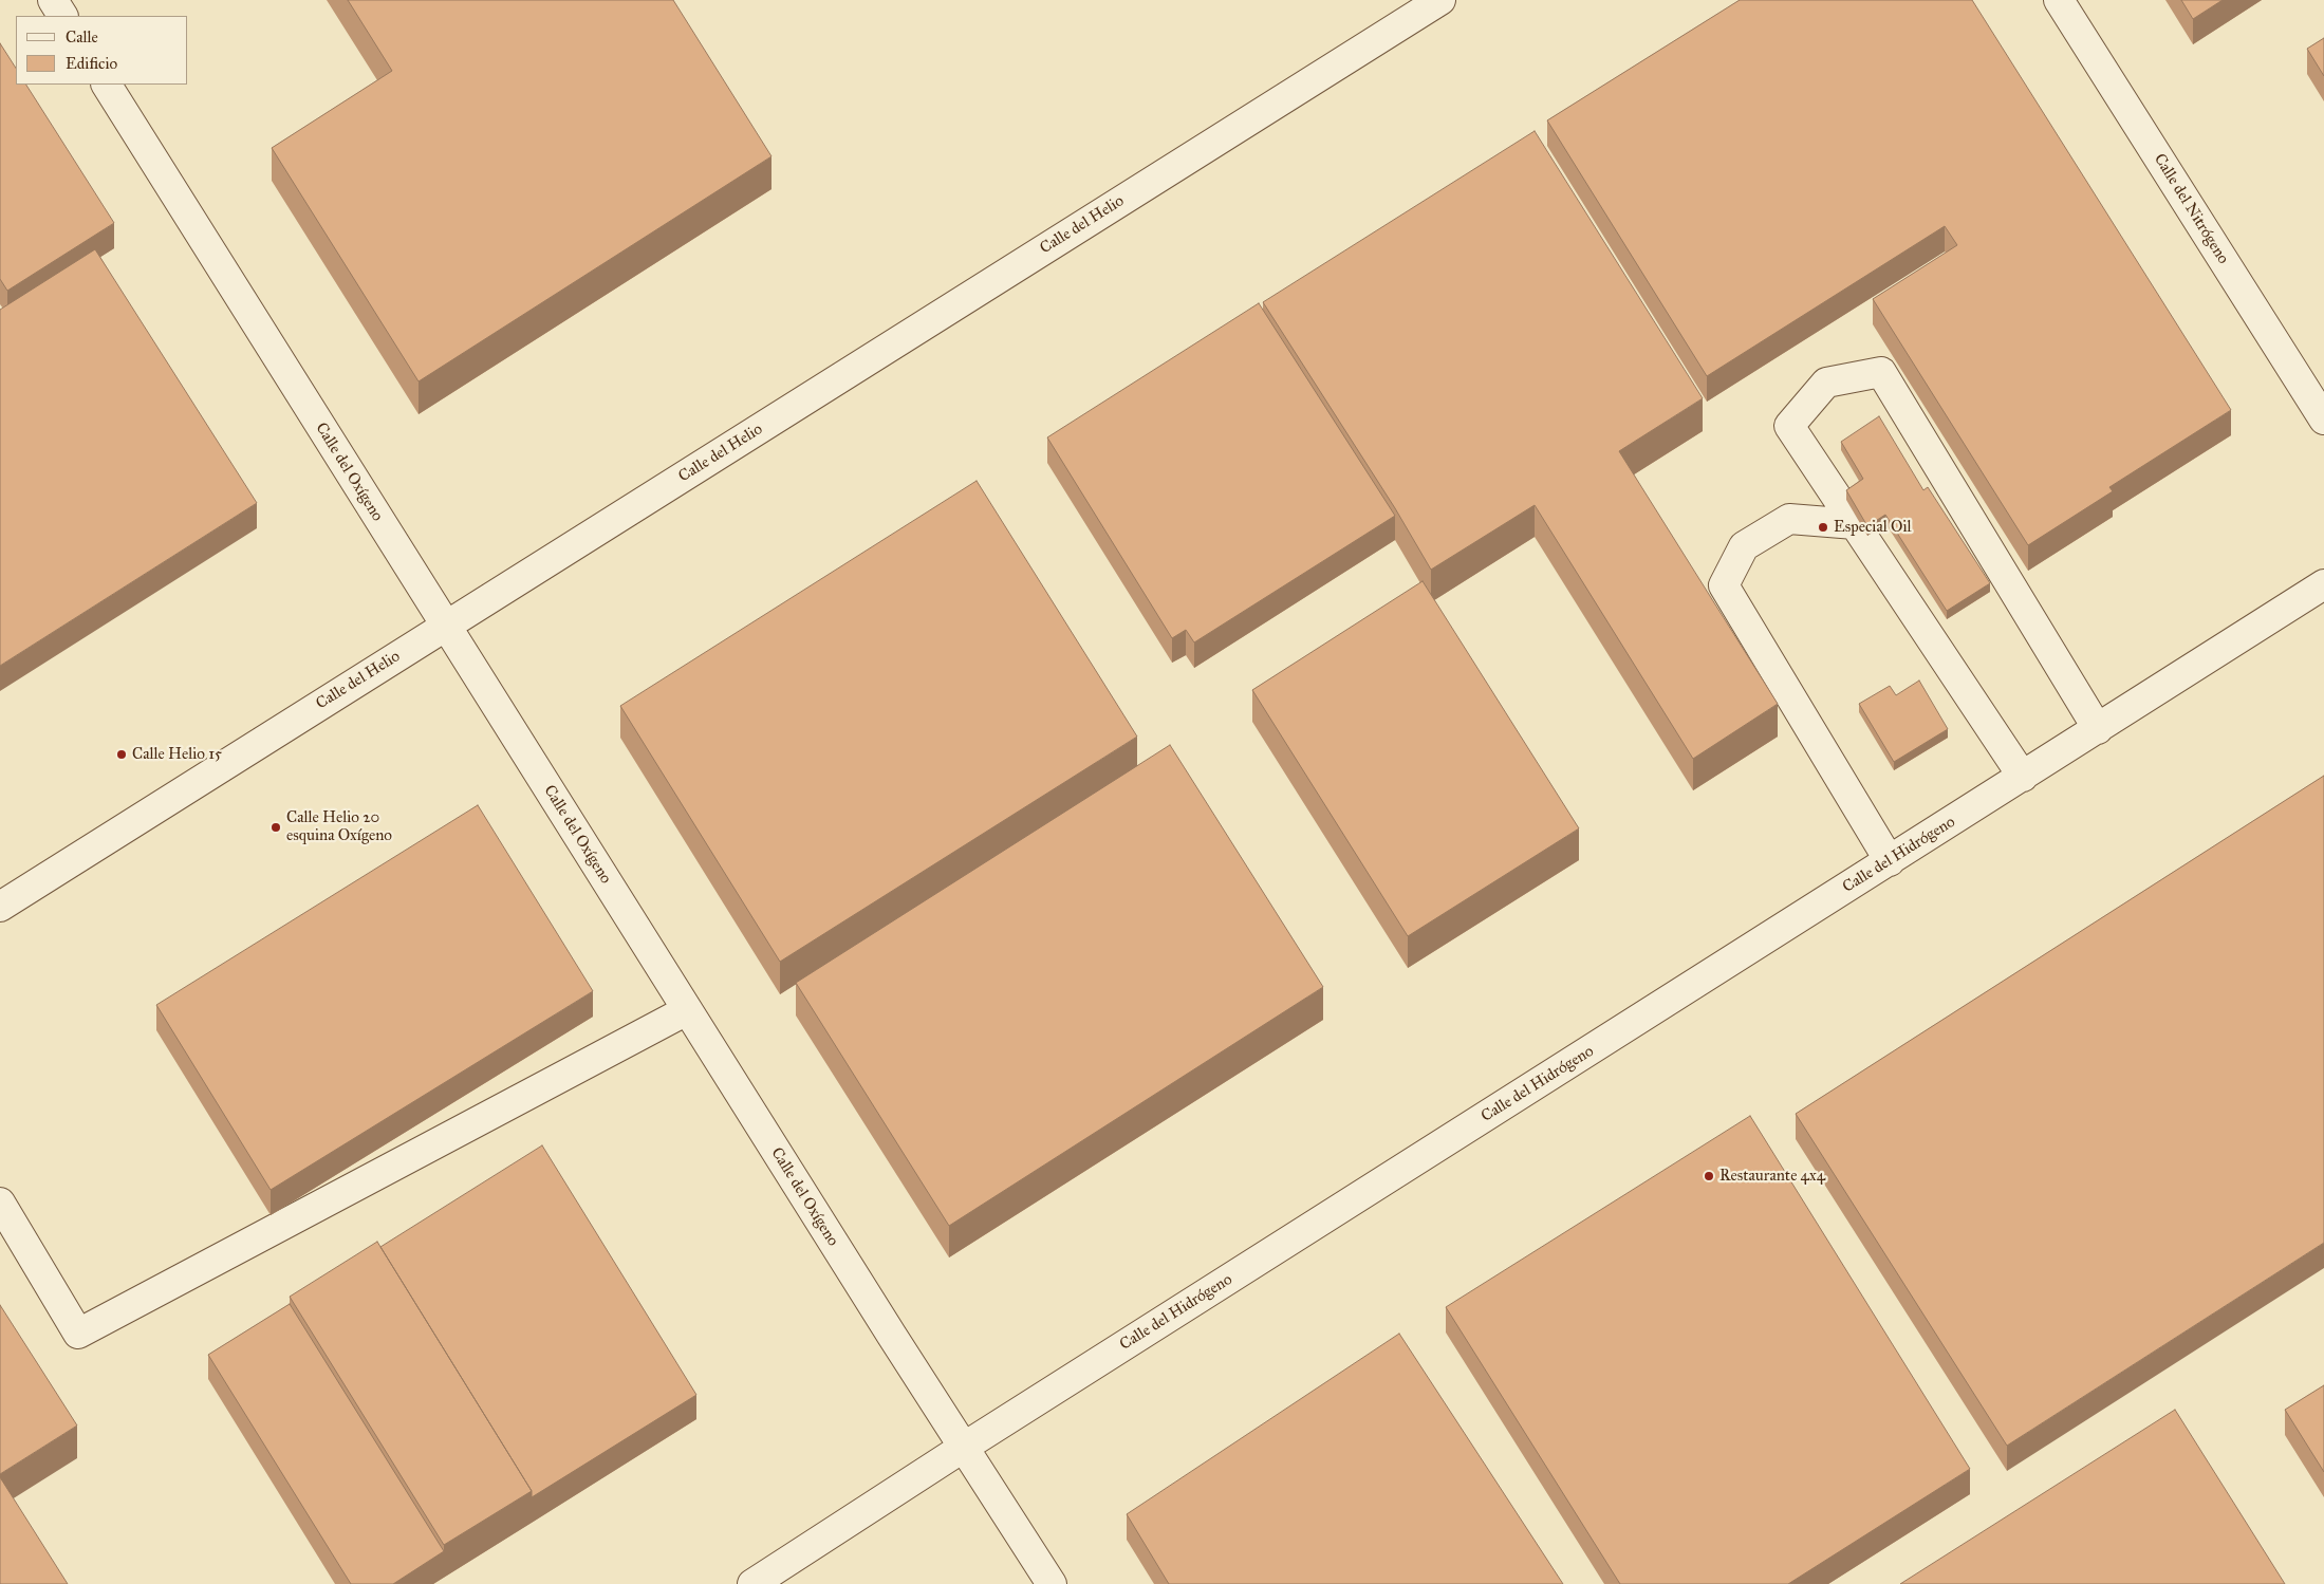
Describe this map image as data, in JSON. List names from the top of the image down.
{
  "streets": {
    "street": [
      "Calle del Nitrógeno",
      "Calle del Helio",
      "Calle del Oxígeno",
      "Calle del Hidrógeno"
    ]
  },
  "crossings": [
    ["Calle del Helio", "Calle del Oxígeno"],
    ["Calle del Oxígeno", "Calle del Hidrógeno"]
  ],
  "places": [
    "Especial Oil",
    "Calle Helio 15",
    "Calle Helio 20 esquina Oxígeno",
    "Restaurante 4x4"
  ],
  "legend": ["Calle", "Edificio"]
}
